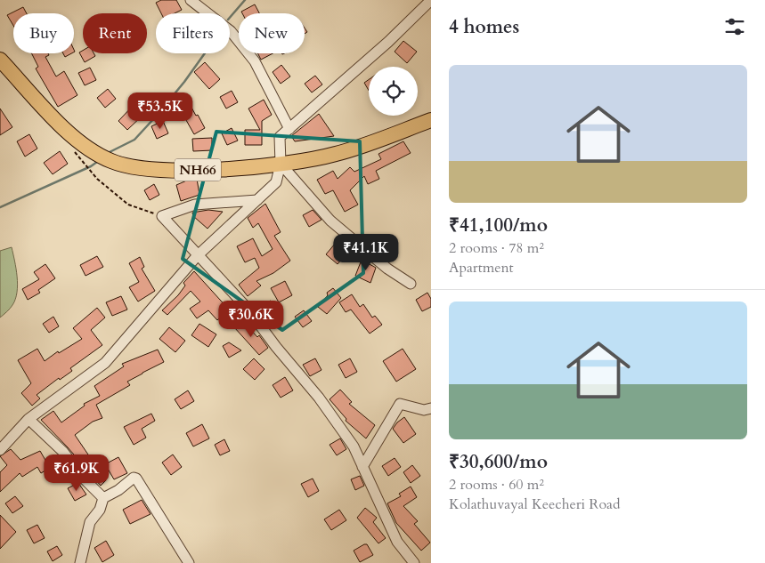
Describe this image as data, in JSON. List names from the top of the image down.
{
  "streets": {
    "highway": ["NH66"]
  },
  "page": {
    "heading": "4 homes",
    "chip": [
      "Buy",
      "Rent",
      "Filters",
      "New"
    ],
    "list": [
      {
        "name": "₹41,100/mo",
        "note": "2 rooms · 78 m² · Apartment"
      },
      {
        "name": "₹30,600/mo",
        "note": "2 rooms · 60 m² · Kolathuvayal Keecheri Road"
      }
    ],
    "price": [
      "₹53.5K",
      "₹41.1K",
      "₹30.6K",
      "₹61.9K"
    ]
  }
}
